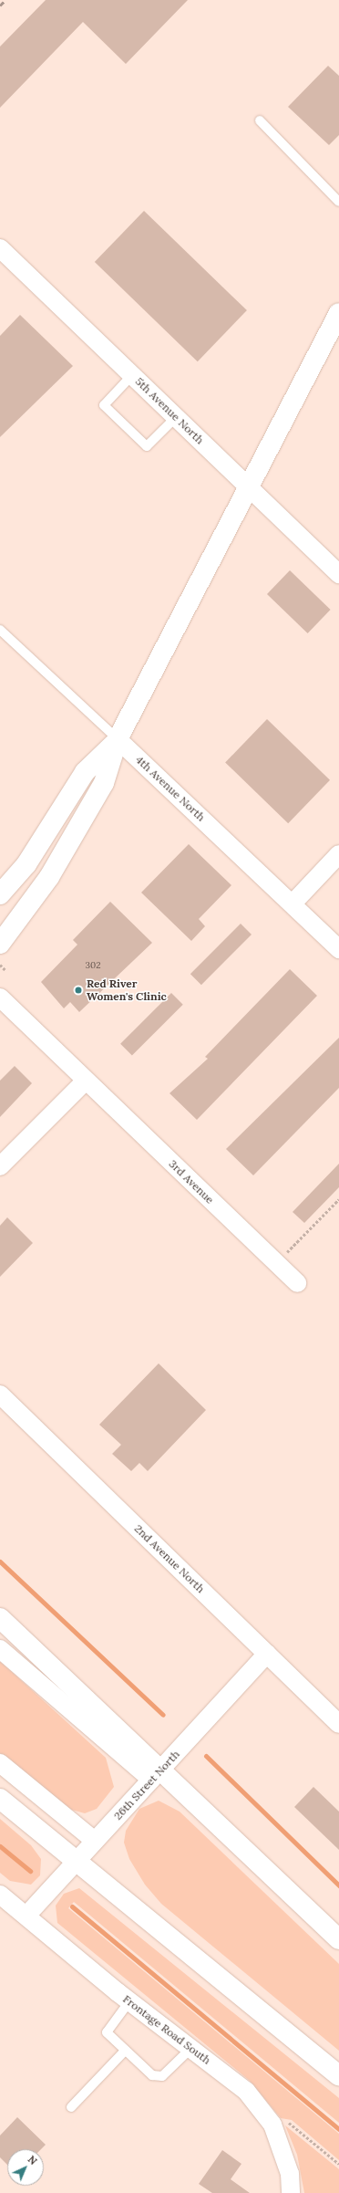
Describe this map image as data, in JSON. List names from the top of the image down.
{
  "streets": {
    "street": [
      "5th Avenue North",
      "4th Avenue North",
      "3rd Avenue",
      "2nd Avenue North",
      "26th Street North",
      "Frontage Road South"
    ]
  },
  "crossings": [
    ["2nd Avenue North", "26th Street North"],
    ["26th Street North", "Frontage Road South"]
  ],
  "places": ["Red River Women's Clinic"],
  "house_numbers": ["302"],
  "north": "top right"
}
